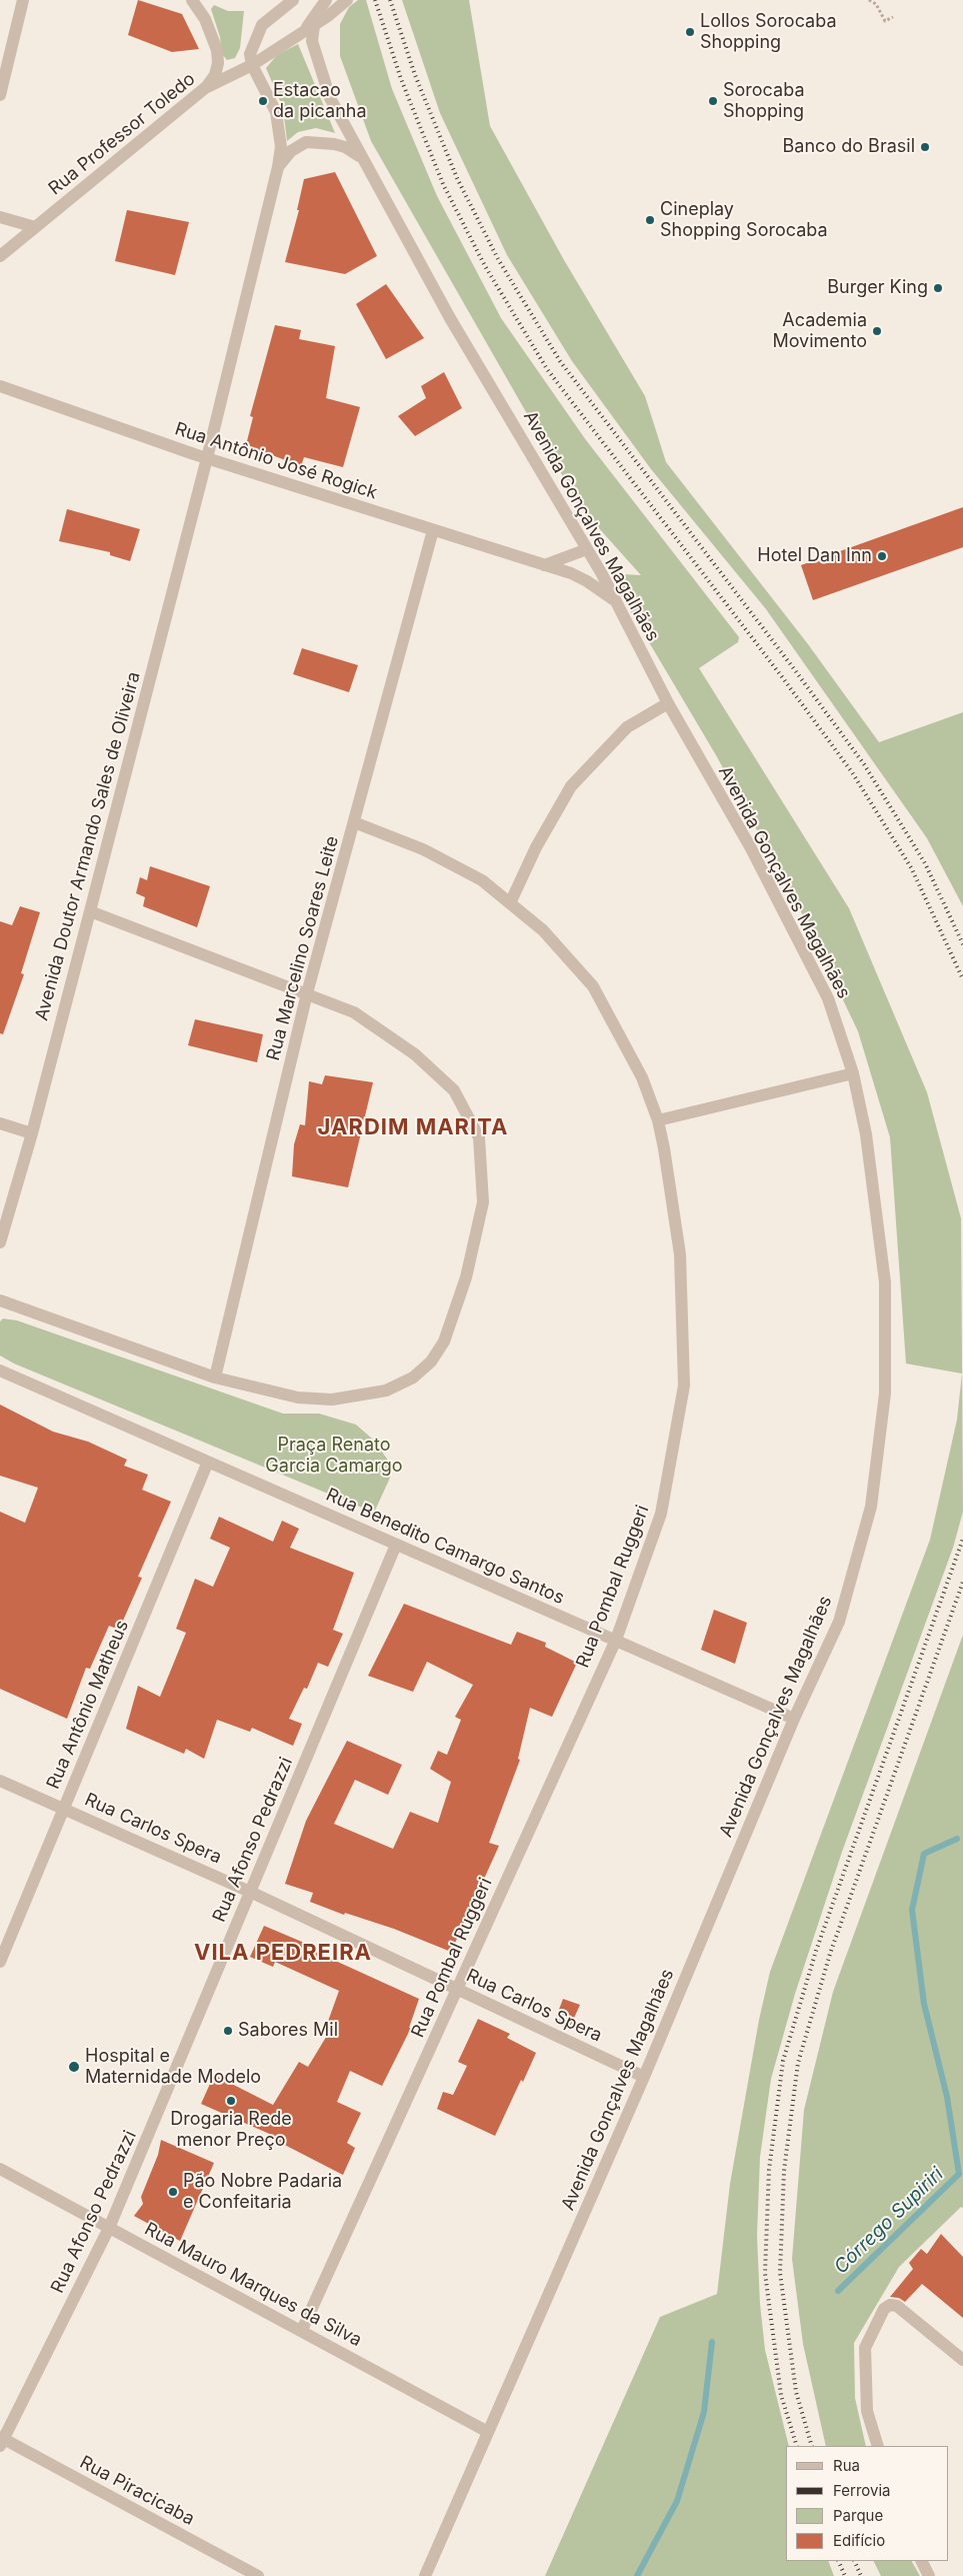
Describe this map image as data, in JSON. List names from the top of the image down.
{
  "streets": {
    "street": [
      "Rua Professor Toledo",
      "Rua Antônio José Rogick",
      "Avenida Gonçalves Magalhães",
      "Avenida Doutor Armando Sales de Oliveira",
      "Rua Marcelino Soares Leite",
      "Rua Benedito Camargo Santos",
      "Rua Pombal Ruggeri",
      "Rua Antônio Matheus",
      "Rua Carlos Spera",
      "Rua Afonso Pedrazzi",
      "Rua Mauro Marques da Silva",
      "Rua Piracicaba"
    ]
  },
  "crossings": [
    ["Rua Professor Toledo", "Avenida Gonçalves Magalhães"],
    ["Rua Professor Toledo", "Avenida Doutor Armando Sales de Oliveira"],
    ["Rua Antônio José Rogick", "Avenida Gonçalves Magalhães"],
    ["Rua Antônio José Rogick", "Avenida Doutor Armando Sales de Oliveira"],
    ["Rua Antônio José Rogick", "Rua Marcelino Soares Leite"],
    ["Avenida Gonçalves Magalhães", "Rua Benedito Camargo Santos"],
    ["Avenida Gonçalves Magalhães", "Rua Carlos Spera"],
    ["Avenida Gonçalves Magalhães", "Rua Mauro Marques da Silva"],
    ["Rua Marcelino Soares Leite", "Rua Pombal Ruggeri"],
    ["Rua Benedito Camargo Santos", "Rua Pombal Ruggeri"],
    ["Rua Benedito Camargo Santos", "Rua Antônio Matheus"],
    ["Rua Benedito Camargo Santos", "Rua Afonso Pedrazzi"],
    ["Rua Pombal Ruggeri", "Rua Carlos Spera"],
    ["Rua Pombal Ruggeri", "Rua Mauro Marques da Silva"],
    ["Rua Antônio Matheus", "Rua Carlos Spera"],
    ["Rua Carlos Spera", "Rua Afonso Pedrazzi"],
    ["Rua Afonso Pedrazzi", "Rua Mauro Marques da Silva"],
    ["Rua Afonso Pedrazzi", "Rua Piracicaba"]
  ],
  "districts": ["JARDIM MARITA", "VILA PEDREIRA"],
  "water": ["Córrego Supiriri"],
  "parks": ["Praça Renato Garcia Camargo"],
  "places": [
    "Lollos Sorocaba Shopping",
    "Estacao da picanha",
    "Sorocaba Shopping",
    "Banco do Brasil",
    "Cineplay Shopping Sorocaba",
    "Burger King",
    "Academia Movimento",
    "Hotel Dan Inn",
    "Sabores Mil",
    "Hospital e Maternidade Modelo",
    "Drogaria Rede menor Preço",
    "Pão Nobre Padaria e Confeitaria"
  ],
  "legend": [
    "Rua",
    "Ferrovia",
    "Parque",
    "Edifício"
  ]
}
